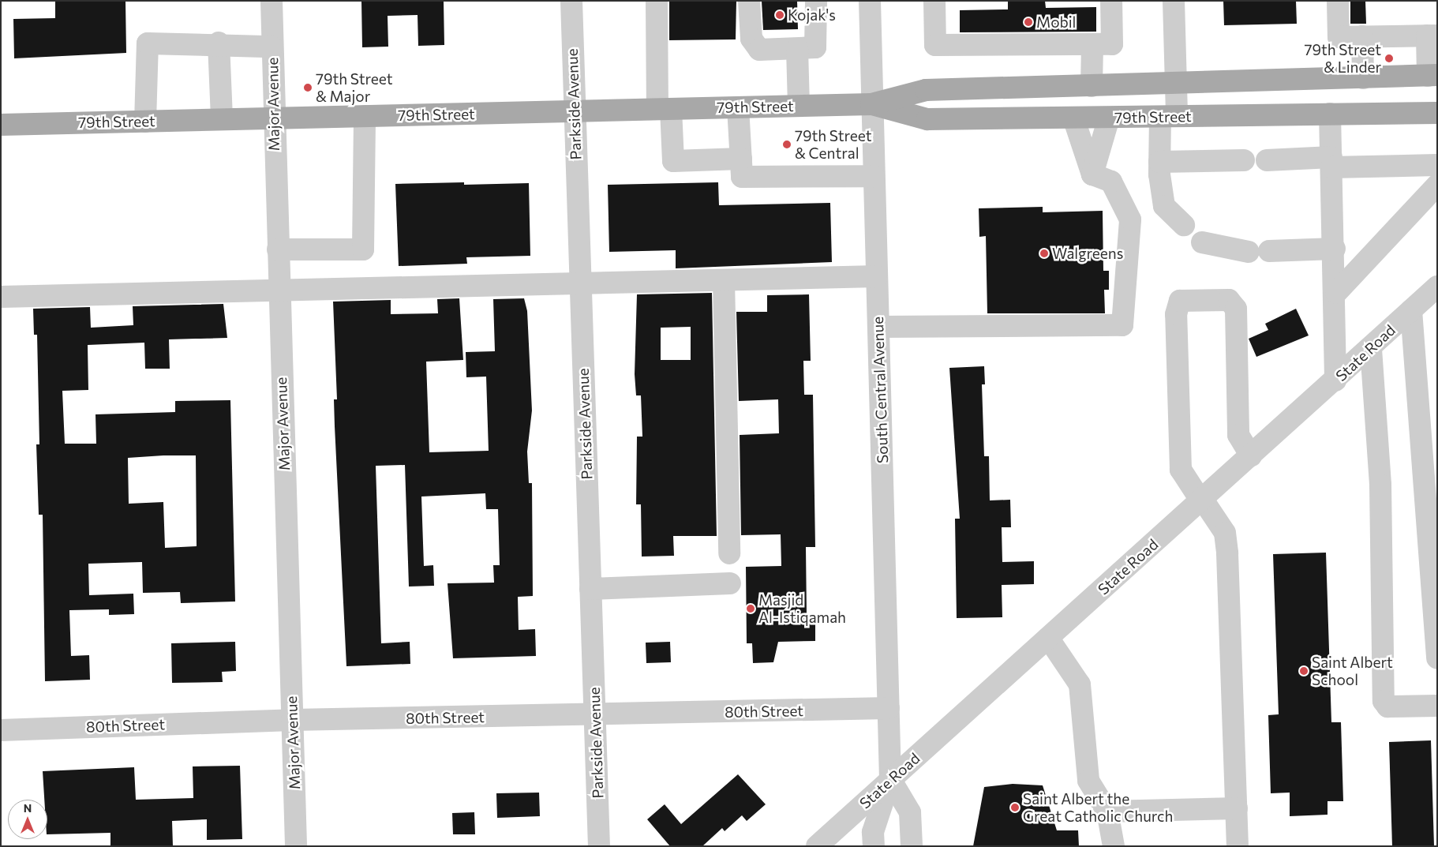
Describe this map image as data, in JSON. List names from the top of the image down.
{
  "streets": {
    "main road": ["79th Street"],
    "street": [
      "Major Avenue",
      "Parkside Avenue",
      "State Road",
      "South Central Avenue",
      "80th Street"
    ]
  },
  "crossings": [
    ["Major Avenue", "79th Street"],
    ["Major Avenue", "80th Street"],
    ["Parkside Avenue", "79th Street"],
    ["Parkside Avenue", "80th Street"],
    ["79th Street", "South Central Avenue"],
    ["State Road", "South Central Avenue"],
    ["South Central Avenue", "80th Street"]
  ],
  "places": [
    "Kojak's",
    "Mobil",
    "79th Street & Linder",
    "79th Street & Major",
    "79th Street & Central",
    "Walgreens",
    "Masjid Al-Istiqamah",
    "Saint Albert School",
    "Saint Albert the Great Catholic Church"
  ],
  "north": "top"
}
